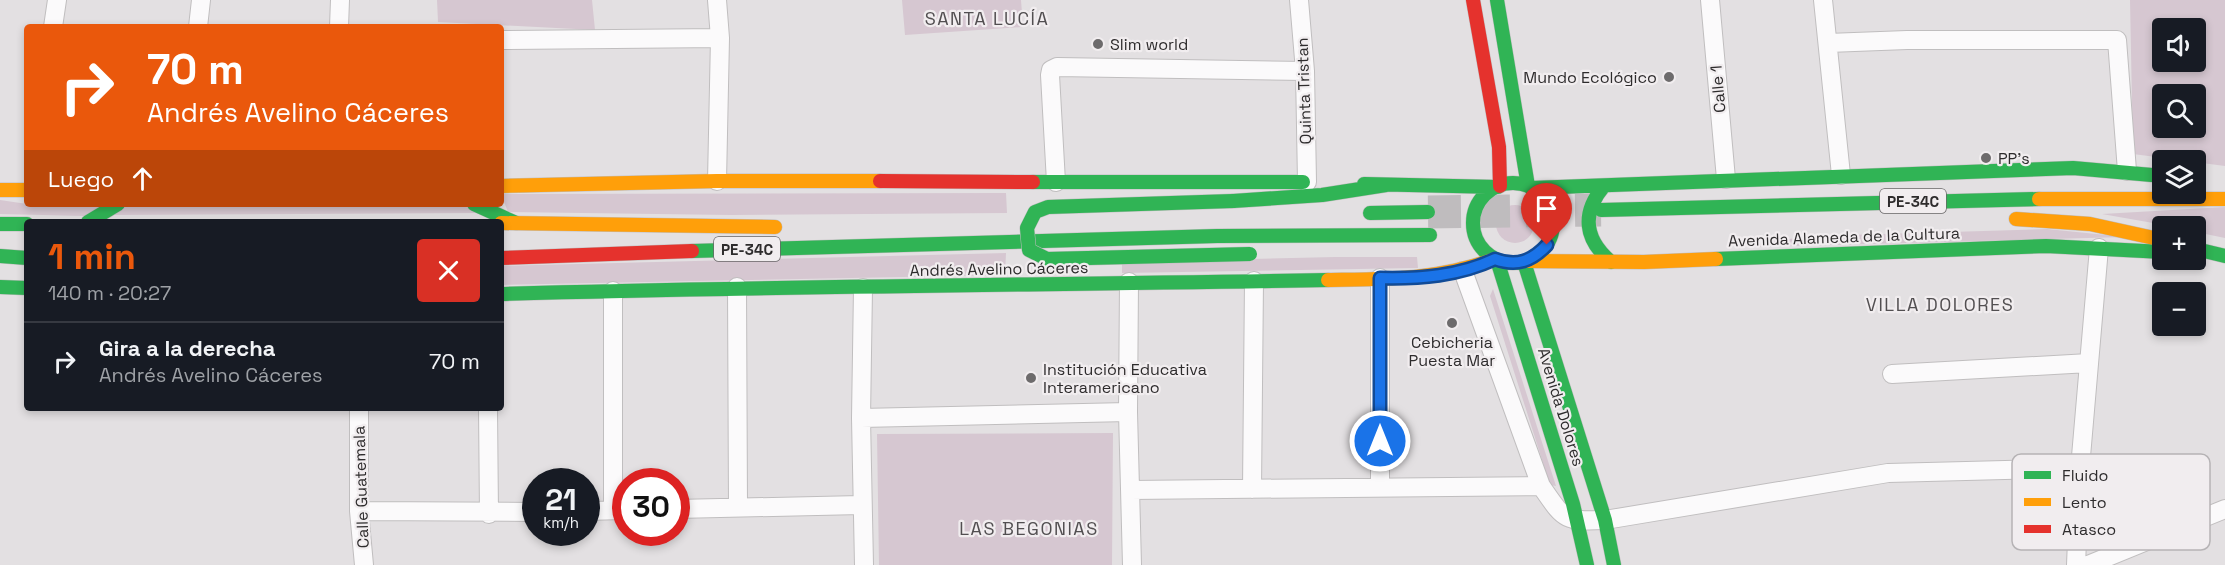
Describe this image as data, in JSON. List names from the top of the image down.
{
  "streets": {
    "main road": [
      "PE-34C",
      "Avenida Alameda de la Cultura",
      "Andrés Avelino Cáceres",
      "Avenida Dolores"
    ],
    "street": ["Calle 1", "Quinta Tristan", "Calle Guatemala"]
  },
  "crossings": [
    ["Avenida Alameda de la Cultura", "Andrés Avelino Cáceres"],
    ["Avenida Alameda de la Cultura", "Avenida Dolores"],
    ["Andrés Avelino Cáceres", "Avenida Dolores"]
  ],
  "districts": ["SANTA LUCÍA", "VILLA DOLORES", "LAS BEGONIAS"],
  "places": [
    "Slim world",
    "Mundo Ecológico",
    "PP's",
    "Cebicheria Puesta Mar",
    "Institución Educativa Interamericano"
  ],
  "legend": ["Fluido", "Lento", "Atasco"],
  "page": {
    "map_buttons": ["+", "−"],
    "turn": ["70 m", "Andrés Avelino Cáceres"],
    "then": "Luego",
    "heading": ["1 min", "140 m · 20:27"],
    "list": [
      {
        "name": "Gira a la derecha",
        "note": "Andrés Avelino Cáceres",
        "value": "70 m"
      }
    ],
    "speed": "21 km/h",
    "limit": "30"
  }
}
